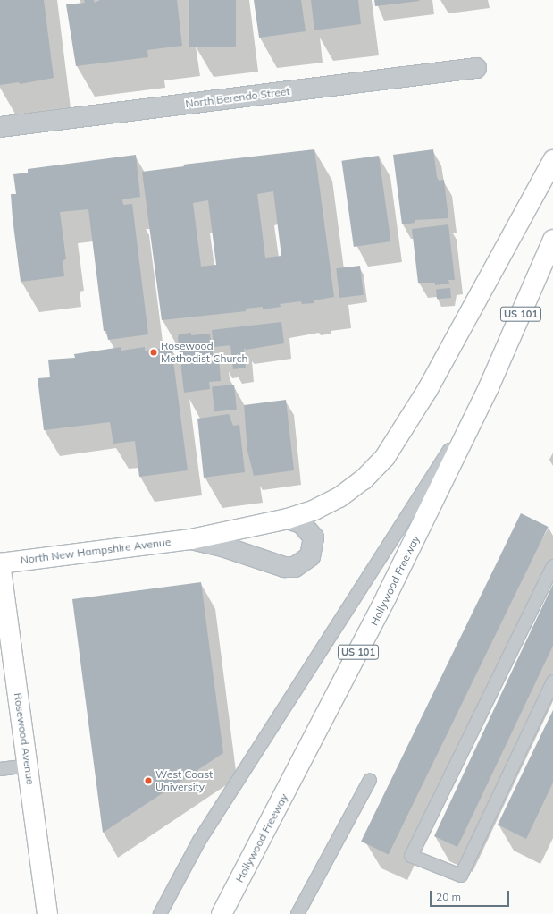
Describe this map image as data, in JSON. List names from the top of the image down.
{
  "streets": {
    "main road": [
      "US 101",
      "North New Hampshire Avenue",
      "Hollywood Freeway",
      "Rosewood Avenue"
    ],
    "street": ["North Berendo Street"]
  },
  "crossings": [
    ["North New Hampshire Avenue", "Rosewood Avenue"]
  ],
  "places": ["Rosewood Methodist Church", "West Coast University"],
  "scale_bar": "20 m"
}
